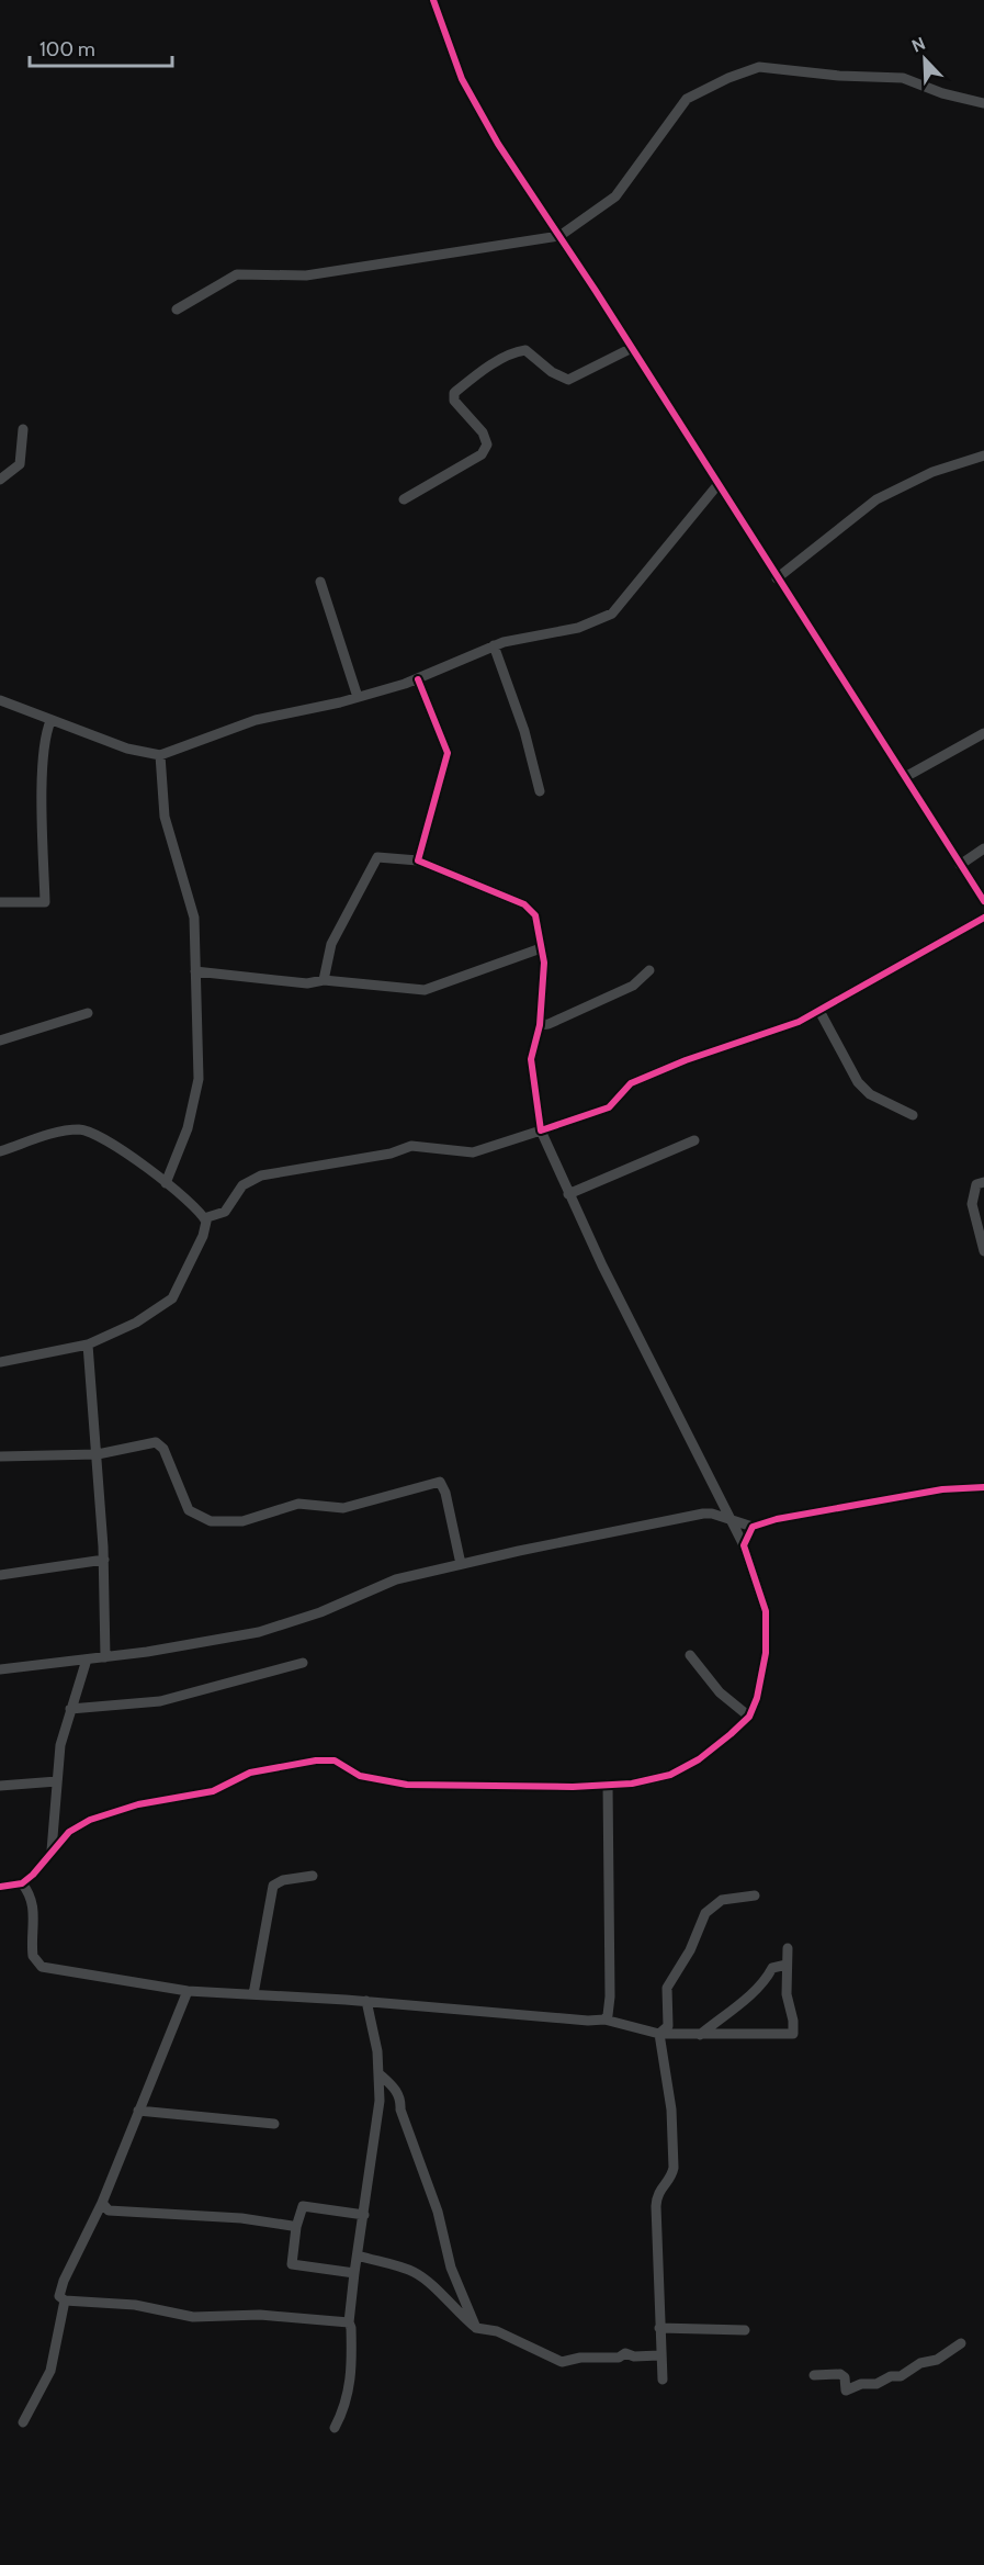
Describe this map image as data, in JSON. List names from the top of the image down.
{
  "scale_bar": "100 m",
  "north": "top left"
}
